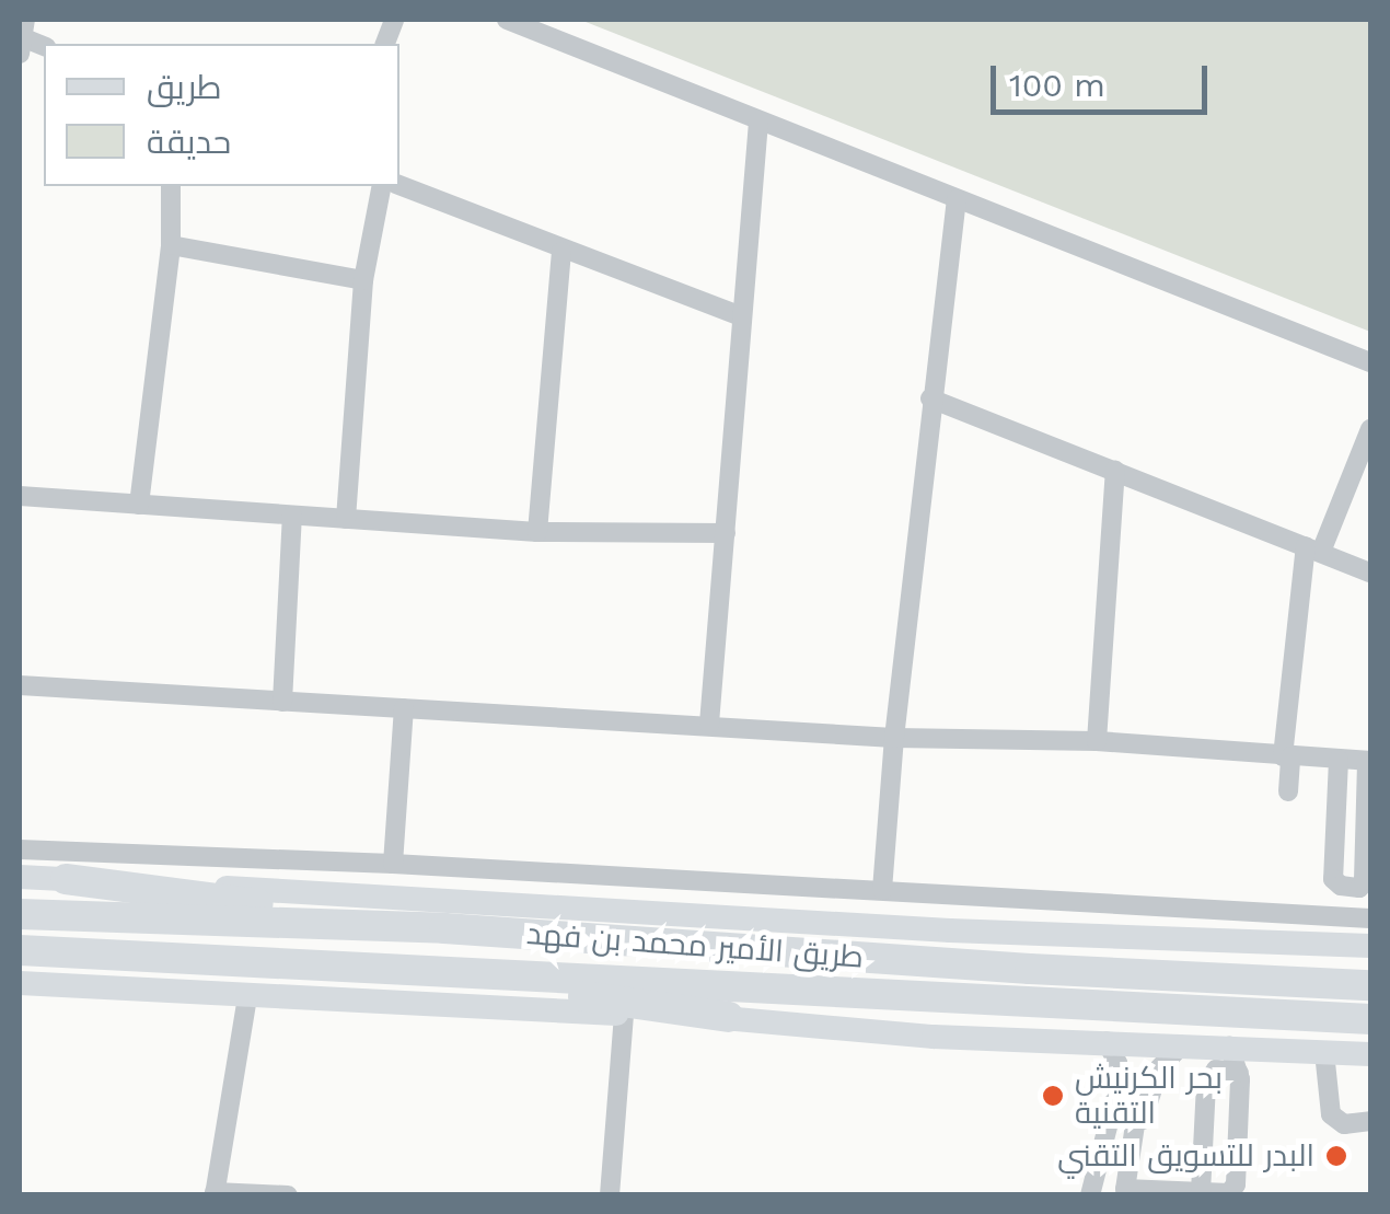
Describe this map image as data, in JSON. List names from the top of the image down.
{
  "streets": {
    "highway": ["طريق الأمير محمد بن فهد"]
  },
  "places": ["بحر الكرنيش التقنية", "البدر للتسويق التقني"],
  "legend": ["طريق", "حديقة"],
  "scale_bar": "100 m"
}
